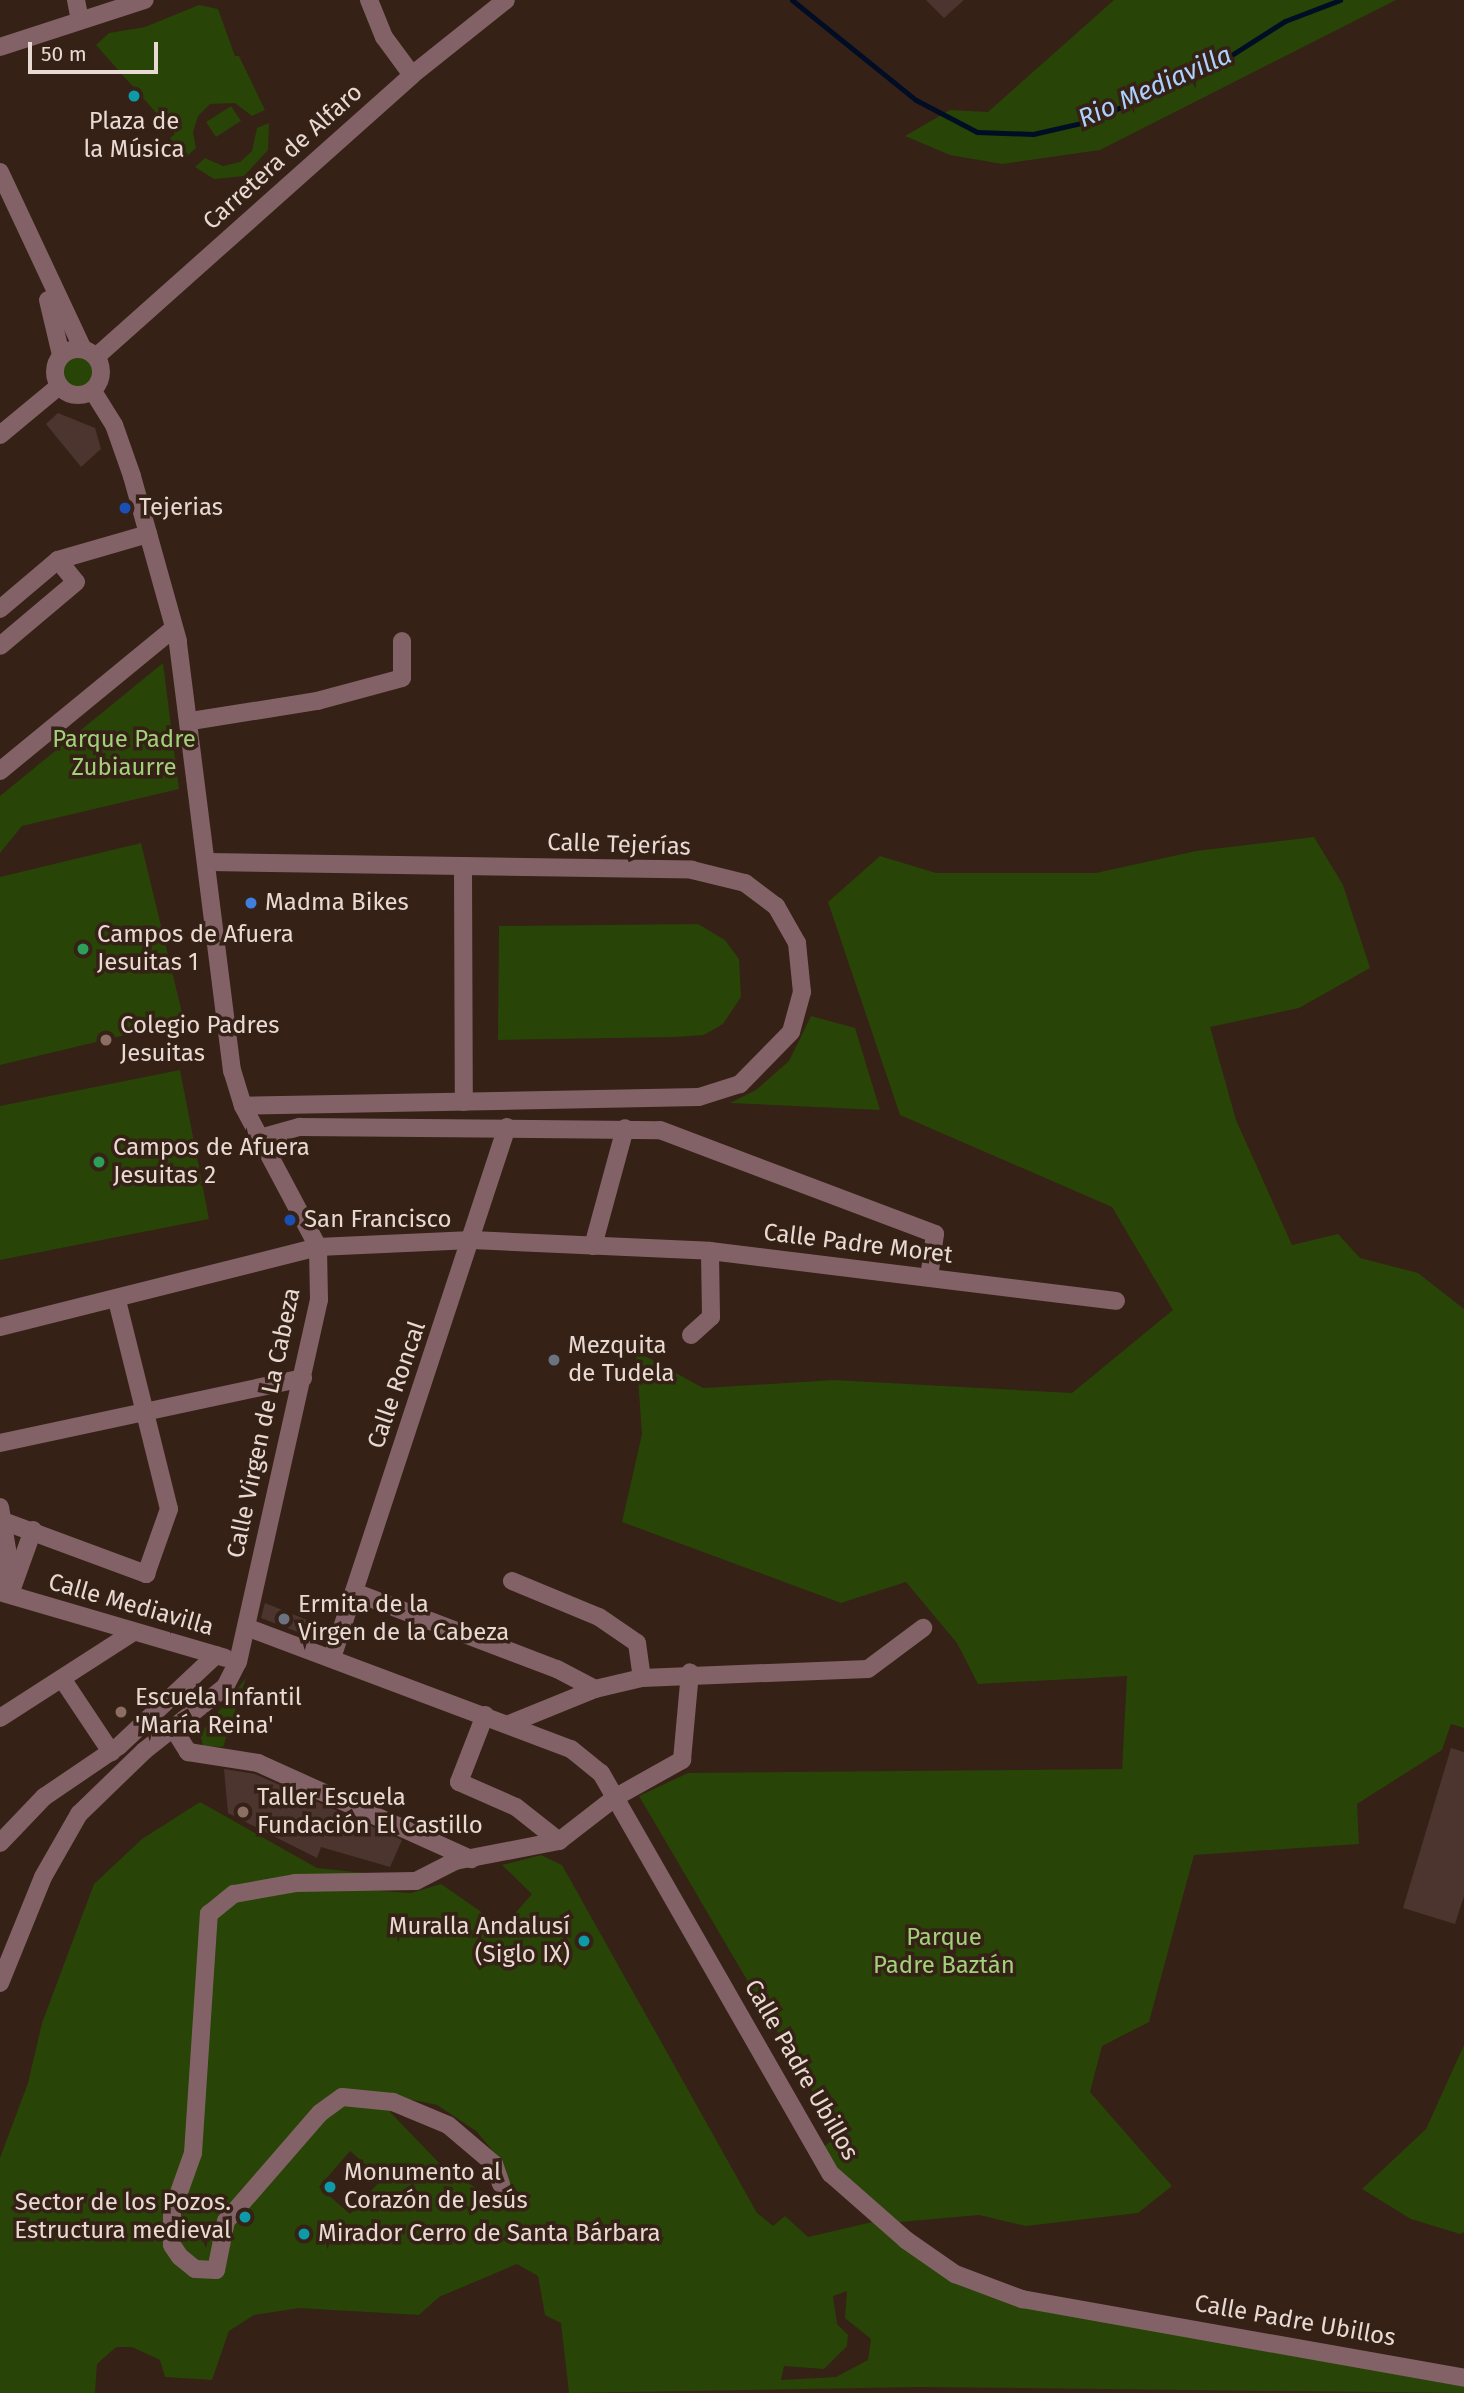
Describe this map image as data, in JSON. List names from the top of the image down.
{
  "streets": {
    "street": [
      "Carretera de Alfaro",
      "Calle Tejerías",
      "Calle Padre Moret",
      "Calle Roncal",
      "Calle Virgen de La Cabeza",
      "Calle Mediavilla",
      "Calle Padre Ubillos"
    ]
  },
  "crossings": [
    ["Carretera de Alfaro", "Calle Virgen de La Cabeza"],
    ["Calle Tejerías", "Calle Virgen de La Cabeza"],
    ["Calle Padre Moret", "Calle Roncal"],
    ["Calle Padre Moret", "Calle Virgen de La Cabeza"],
    ["Calle Roncal", "Calle Padre Ubillos"],
    ["Calle Virgen de La Cabeza", "Calle Mediavilla"],
    ["Calle Virgen de La Cabeza", "Calle Padre Ubillos"]
  ],
  "water": ["Rio Mediavilla"],
  "parks": ["Parque Padre Zubiaurre", "Parque Padre Baztán"],
  "places": [
    "Plaza de la Música",
    "Tejerias",
    "Madma Bikes",
    "Campos de Afuera Jesuitas 1",
    "Colegio Padres Jesuitas",
    "Campos de Afuera Jesuitas 2",
    "San Francisco",
    "Mezquita de Tudela",
    "Ermita de la Virgen de la Cabeza",
    "Escuela Infantil 'María Reina'",
    "Taller Escuela Fundación El Castillo",
    "Muralla Andalusí (Siglo IX)",
    "Monumento al Corazón de Jesús",
    "Sector de los Pozos. Estructura medieval",
    "Mirador Cerro de Santa Bárbara"
  ],
  "scale_bar": "50 m"
}
